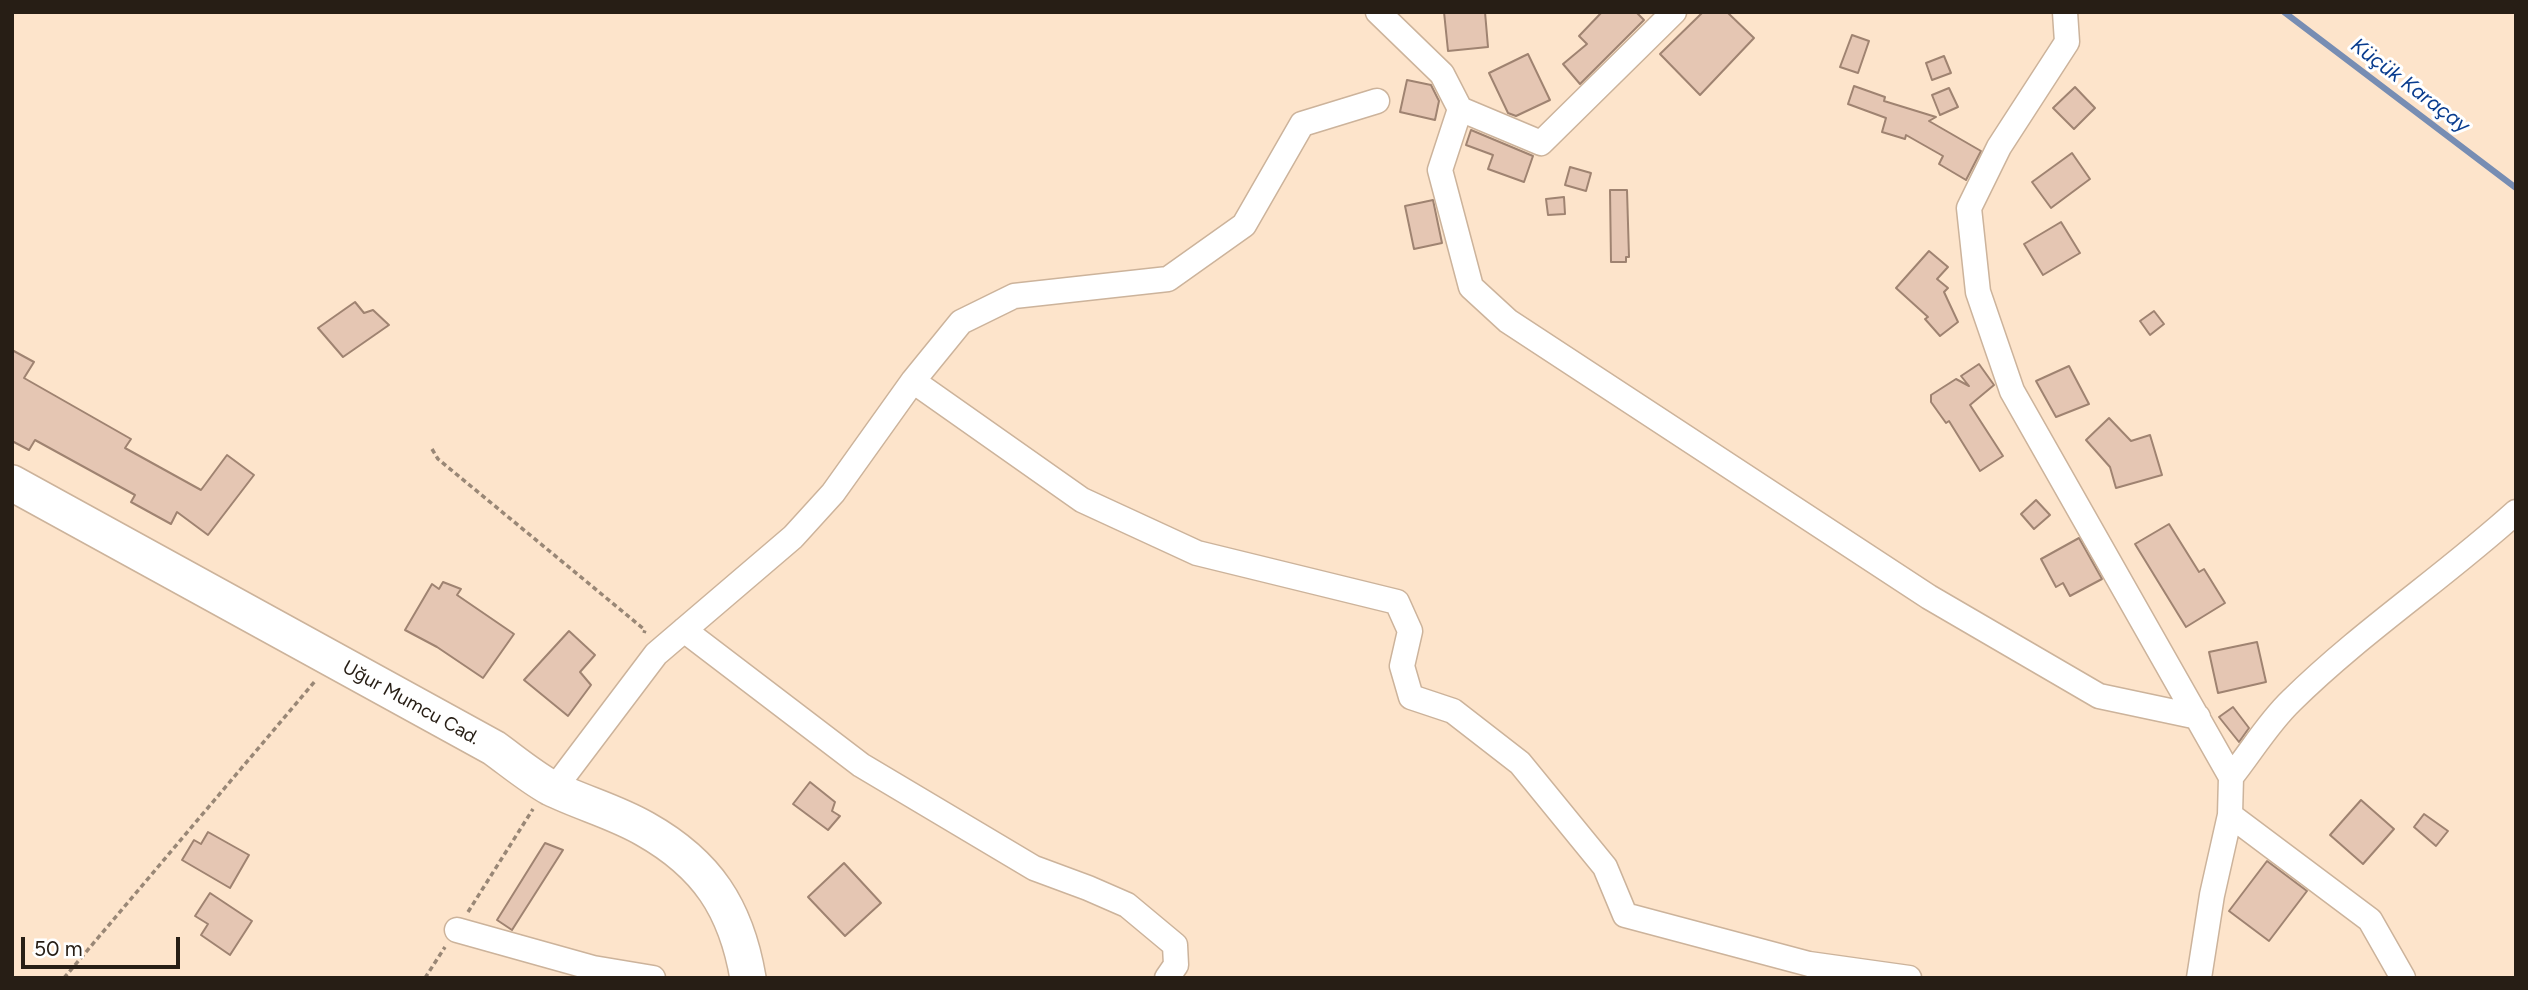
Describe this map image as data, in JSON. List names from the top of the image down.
{
  "streets": {
    "street": ["Uğur Mumcu Cad."]
  },
  "water": ["Küçük Karaçay"],
  "scale_bar": "50 m"
}
